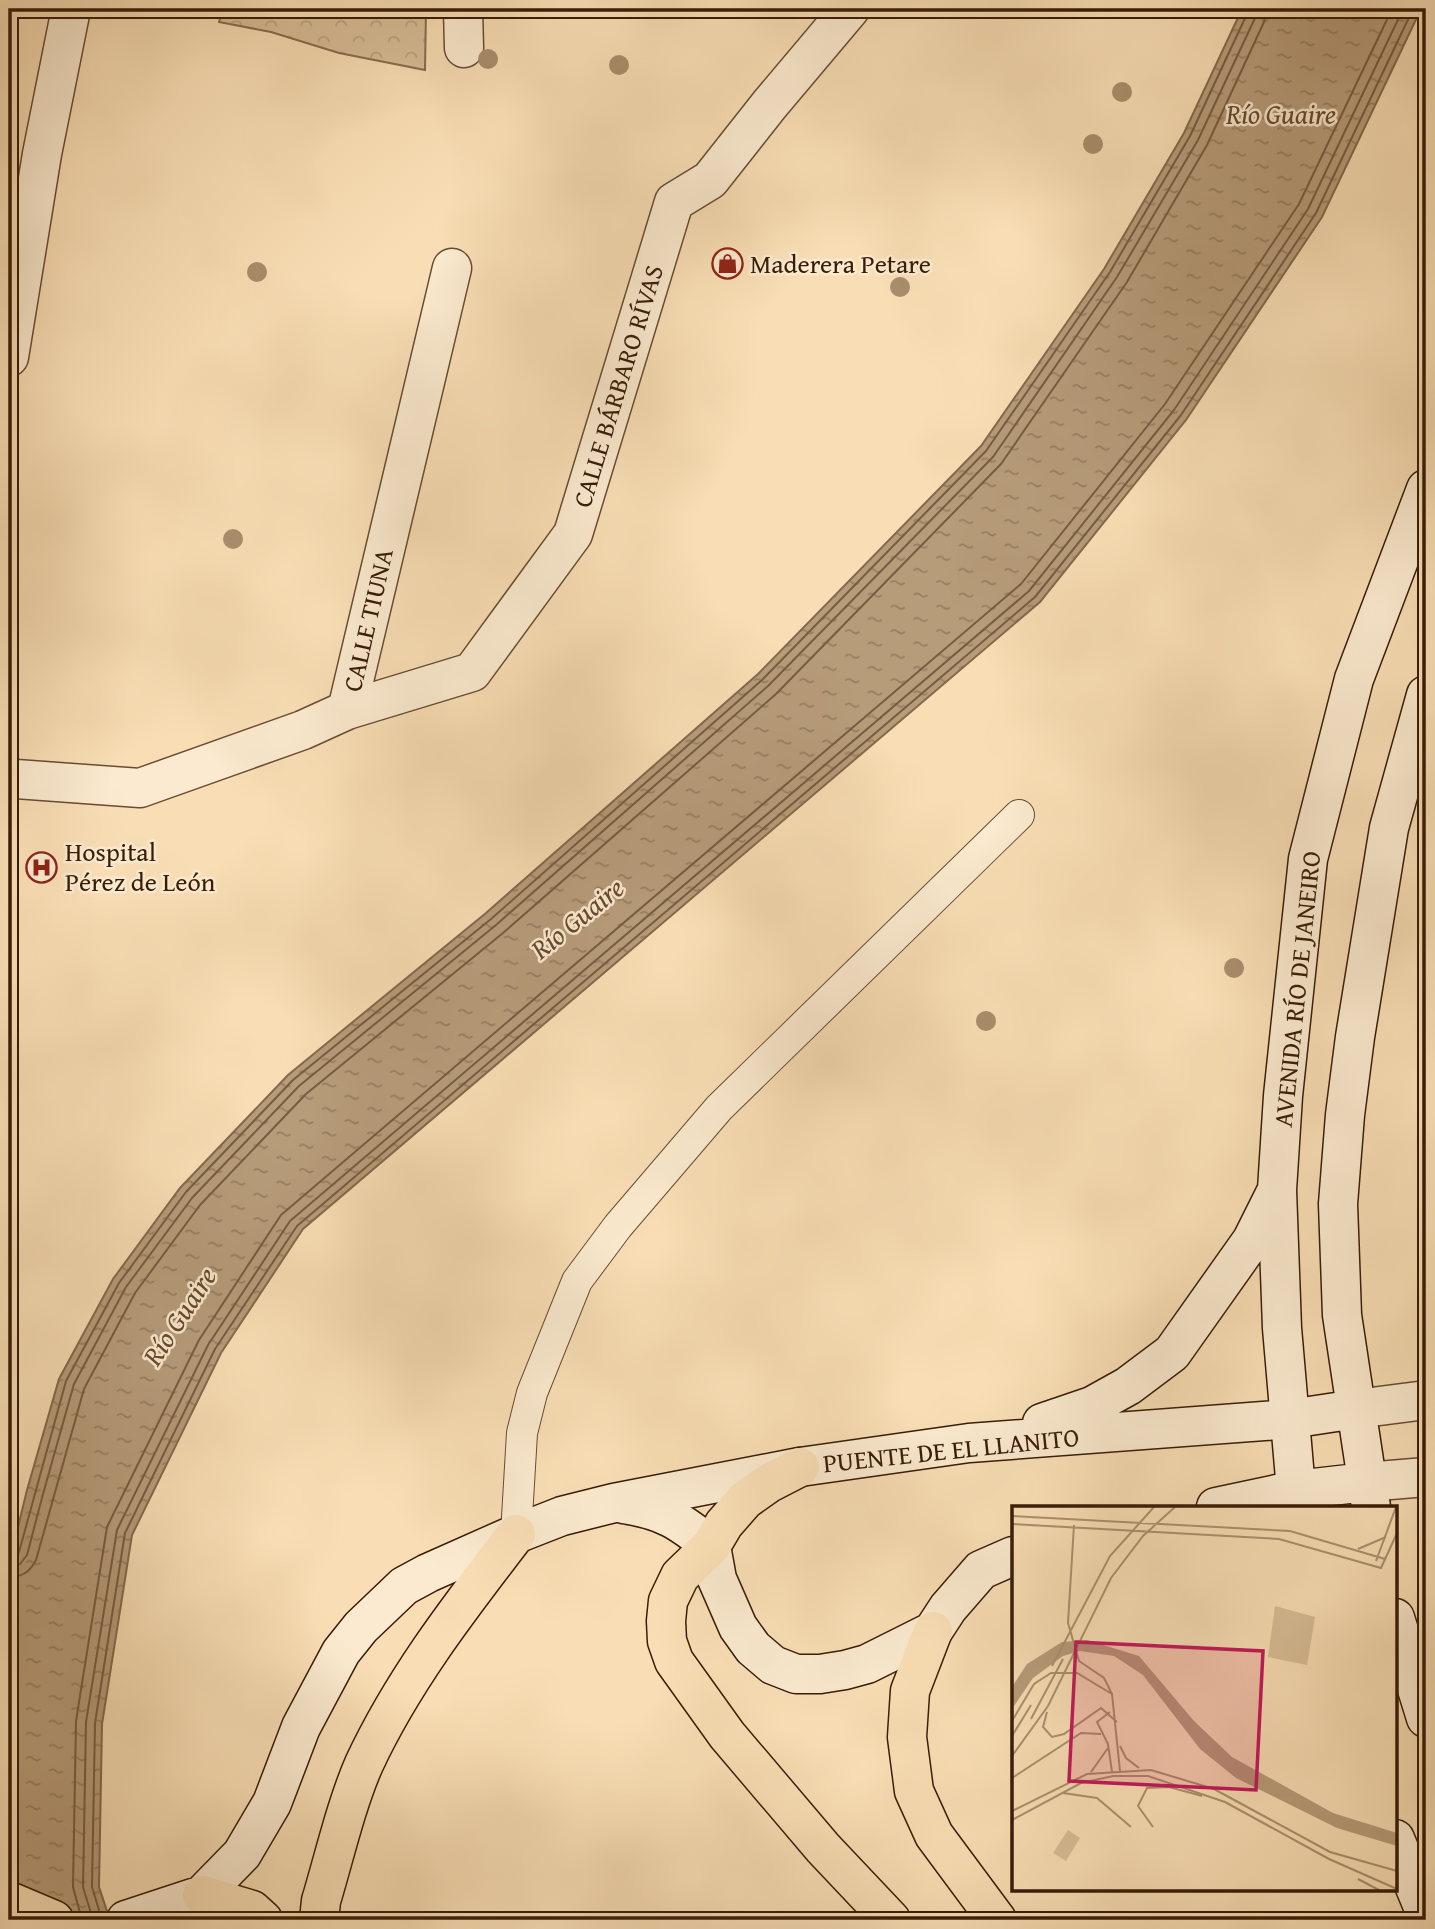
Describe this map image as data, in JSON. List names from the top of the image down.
{
  "streets": {
    "street": [
      "CALLE BÁRBARO RÍVAS",
      "CALLE TIUNA",
      "AVENIDA RÍO DE JANEIRO",
      "PUENTE DE EL LLANITO"
    ]
  },
  "crossings": [
    ["CALLE BÁRBARO RÍVAS", "CALLE TIUNA"],
    ["AVENIDA RÍO DE JANEIRO", "PUENTE DE EL LLANITO"]
  ],
  "water": ["Río Guaire"],
  "places": {
    "shop": ["Maderera Petare"],
    "hospital": ["Hospital Pérez de León"]
  }
}
